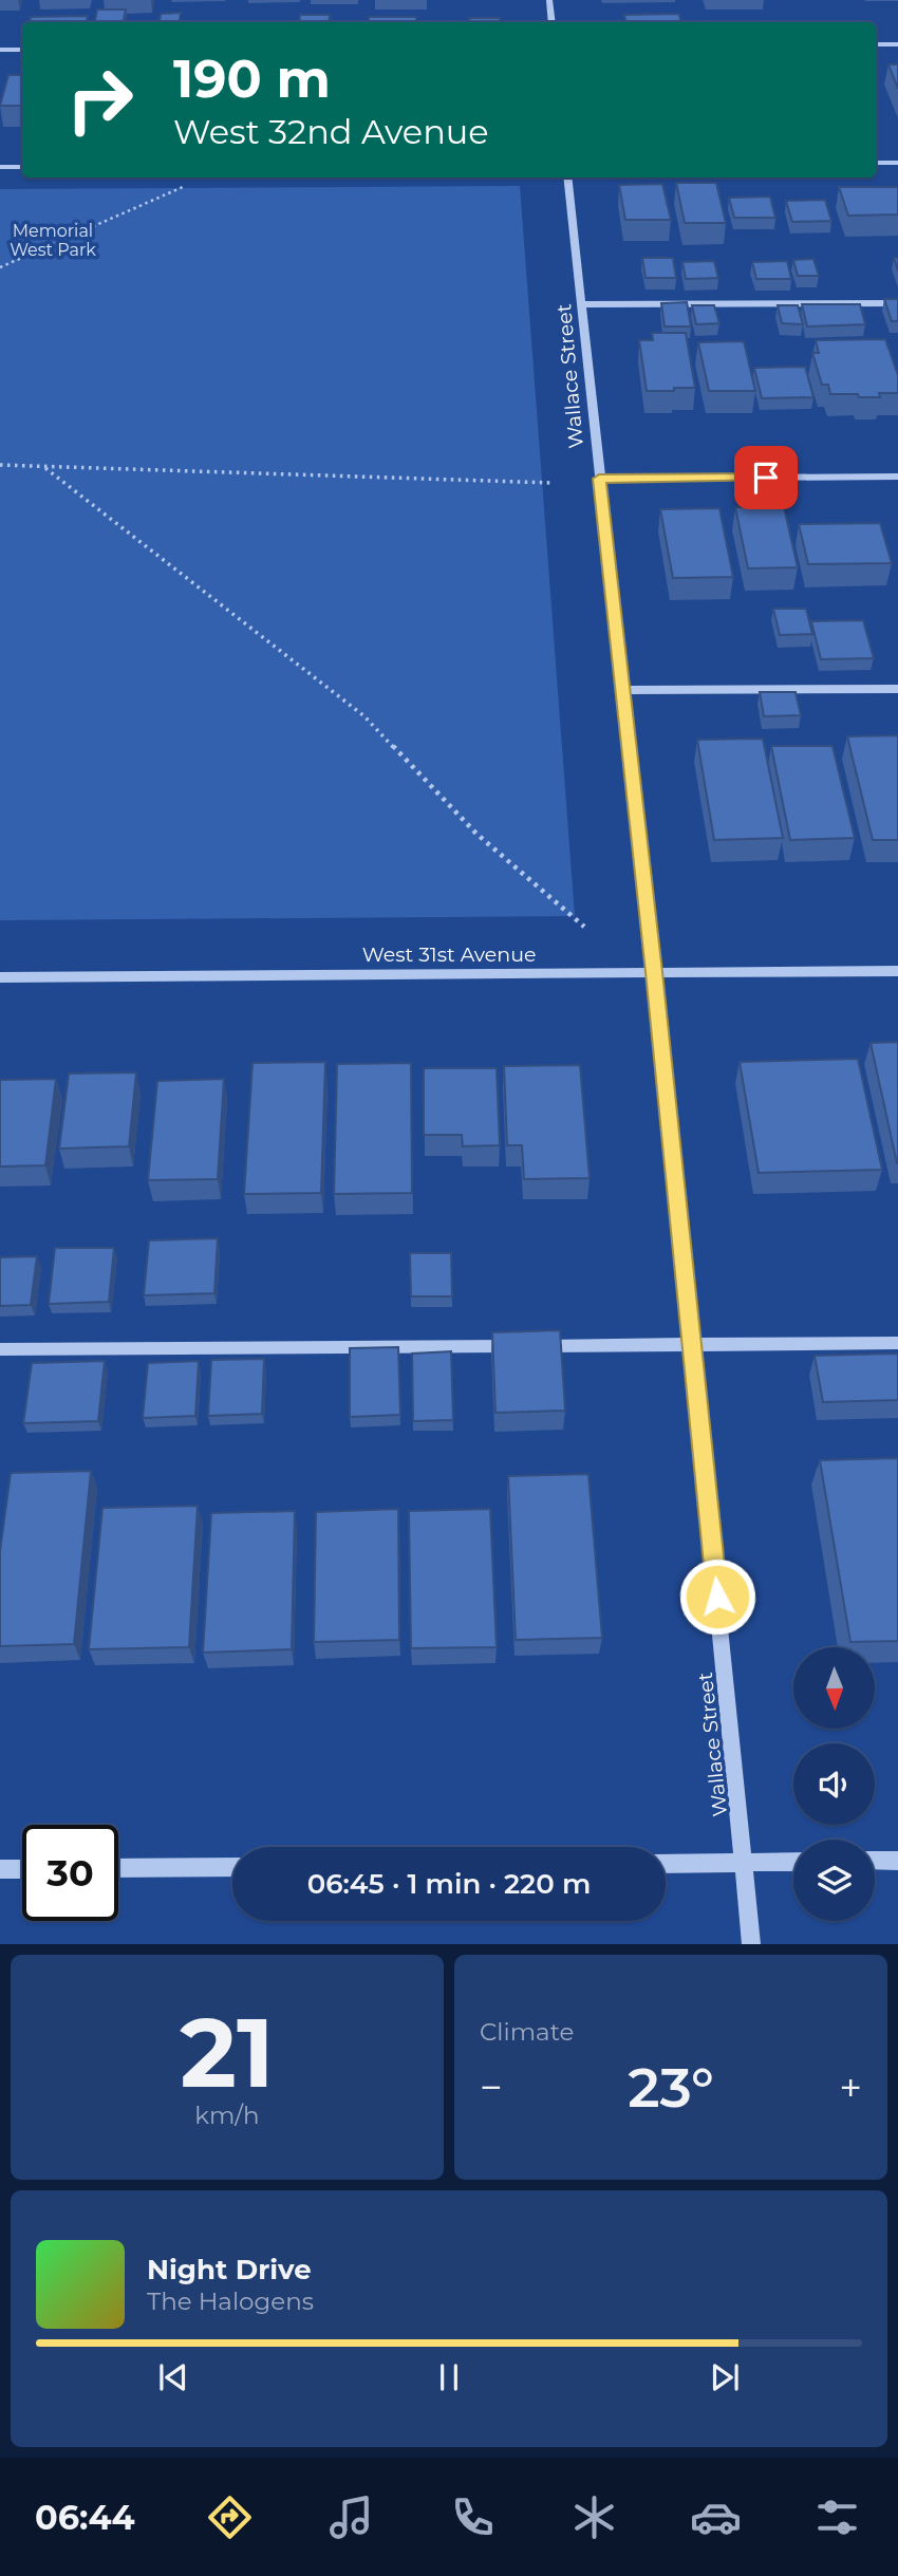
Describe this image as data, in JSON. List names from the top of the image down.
{
  "streets": {
    "street": ["Wallace Street", "West 31st Avenue"]
  },
  "crossings": [
    ["Wallace Street", "West 31st Avenue"]
  ],
  "parks": ["Memorial West Park"],
  "north": "bottom",
  "page": {
    "turn": ["190 m", "West 32nd Avenue"],
    "limit": "30",
    "trip": "06:45 · 1 min · 220 m",
    "tile": [
      ["21", "km/h"],
      "Climate"
    ],
    "heat": ["−", "23°", "+"],
    "song": ["Night Drive", "The Halogens"],
    "tabs": "06:44"
  }
}
